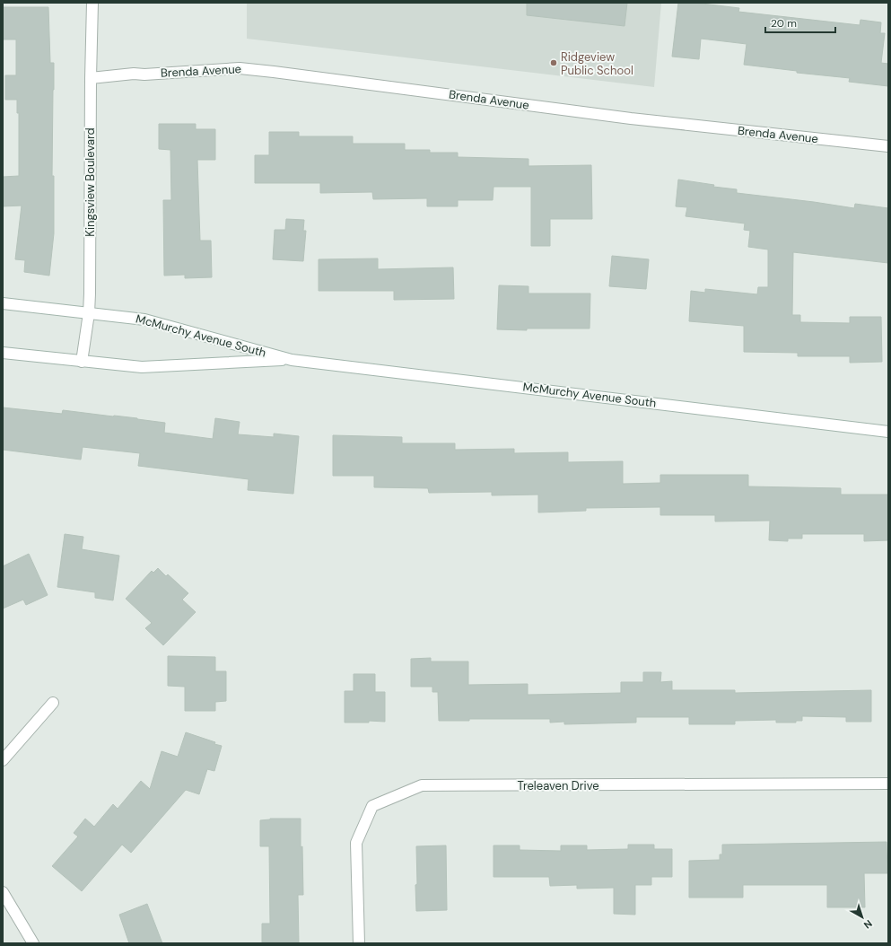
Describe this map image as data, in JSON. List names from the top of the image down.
{
  "streets": {
    "street": [
      "Brenda Avenue",
      "Kingsview Boulevard",
      "McMurchy Avenue South",
      "Treleaven Drive"
    ]
  },
  "crossings": [
    ["Brenda Avenue", "Kingsview Boulevard"],
    ["Kingsview Boulevard", "McMurchy Avenue South"]
  ],
  "places": ["Ridgeview Public School"],
  "scale_bar": "20 m",
  "north": "bottom right"
}
